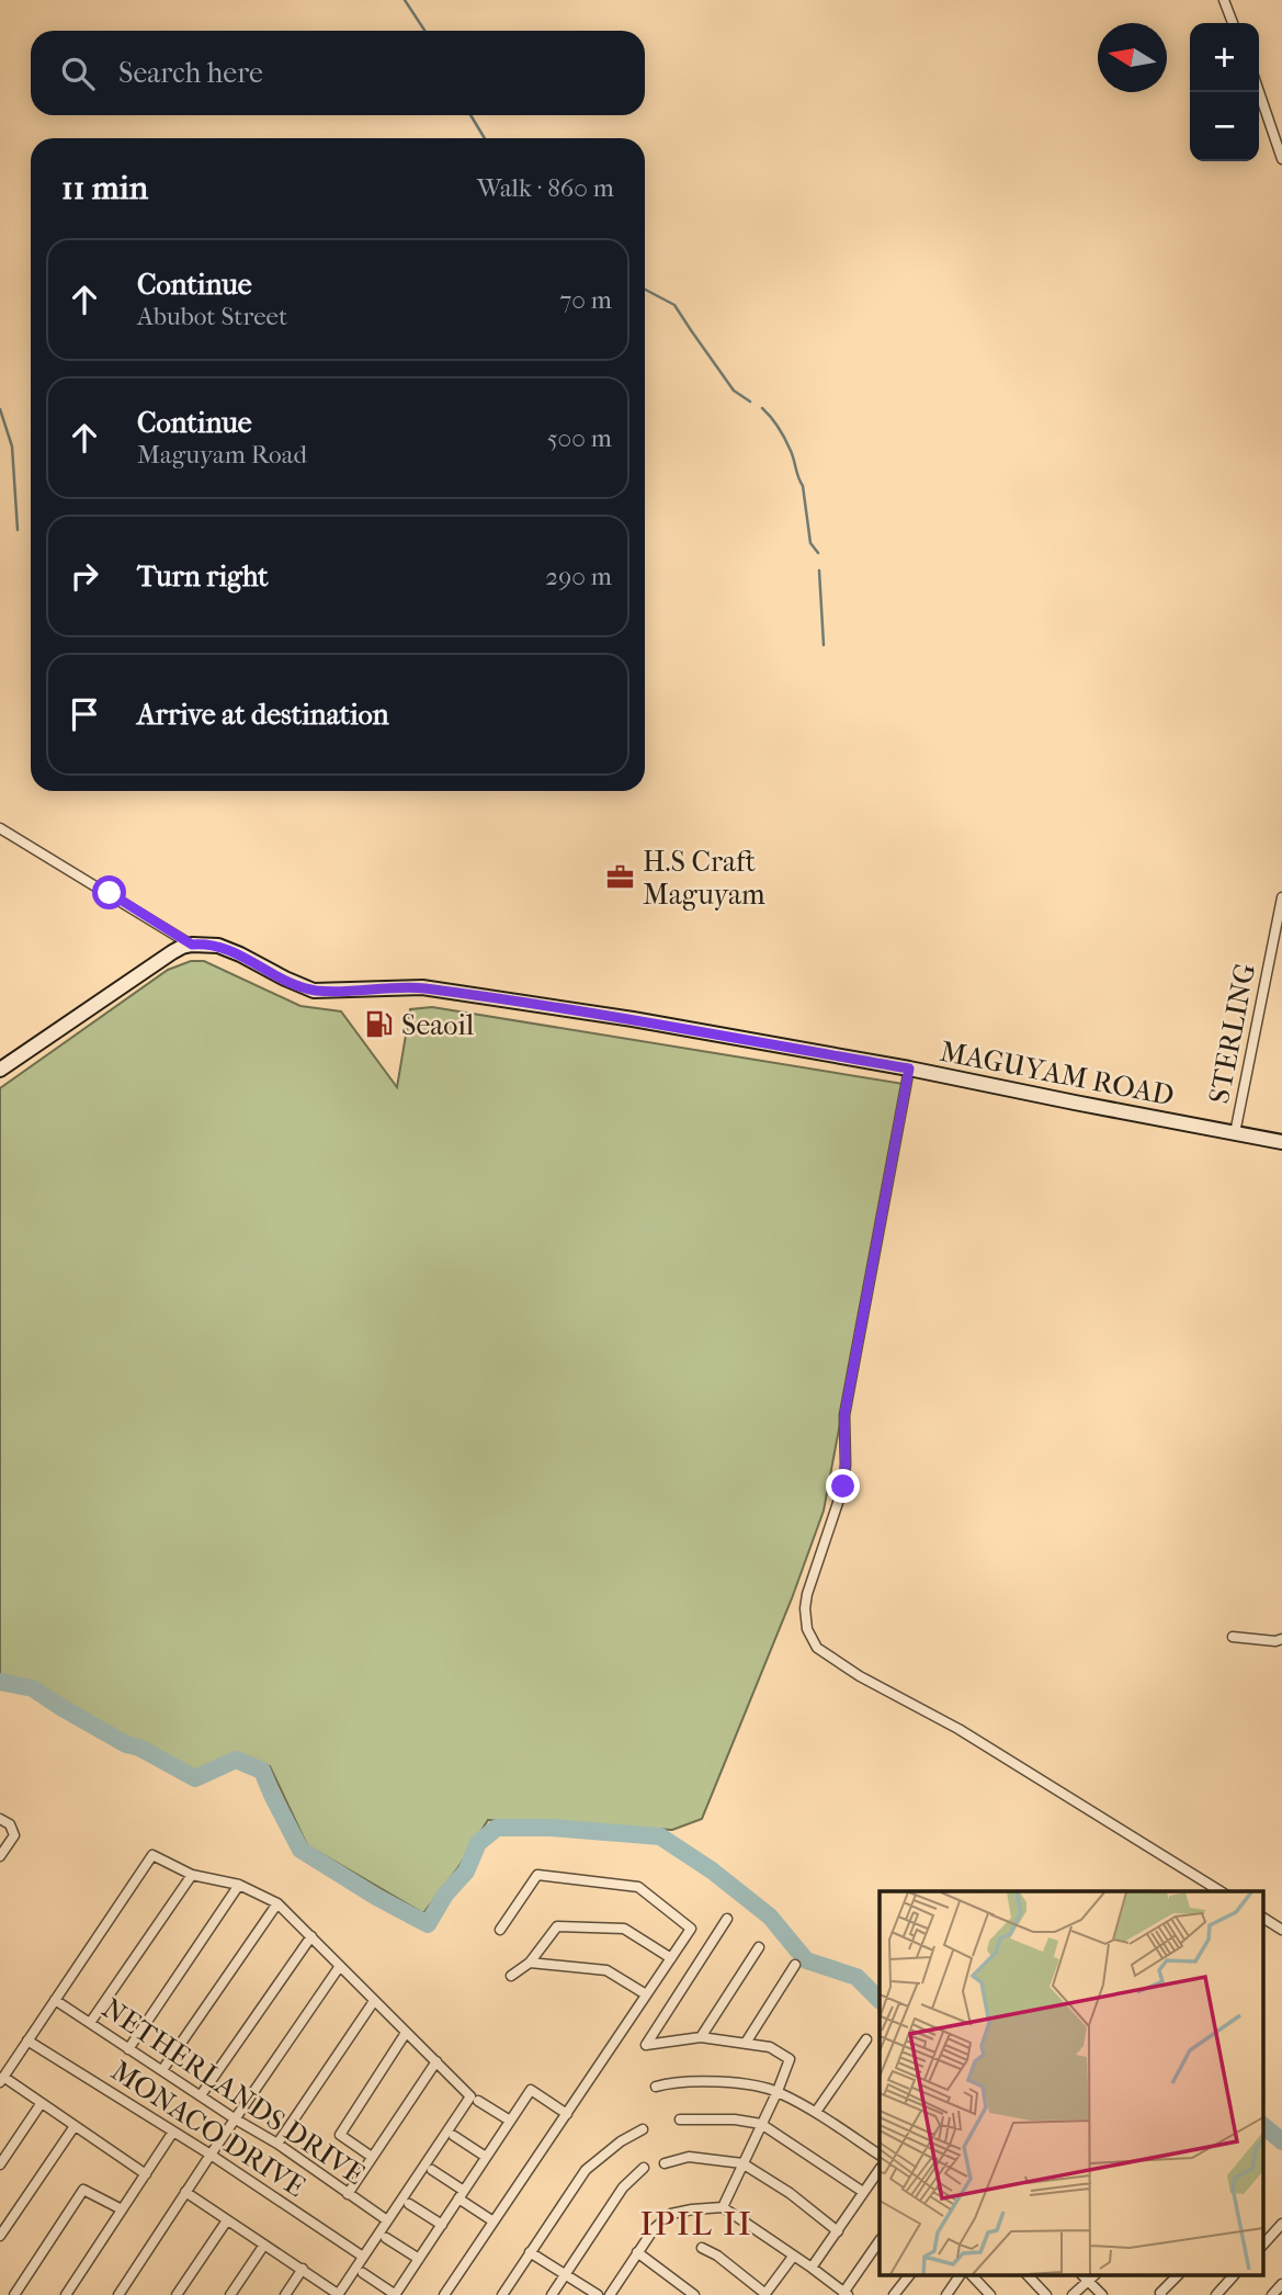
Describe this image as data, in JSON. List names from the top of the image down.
{
  "streets": {
    "main road": ["MAGUYAM ROAD"],
    "street": ["STERLING", "NETHERLANDS DRIVE", "MONACO DRIVE"]
  },
  "crossings": [
    ["STERLING", "MAGUYAM ROAD"]
  ],
  "districts": ["IPIL II"],
  "places": {
    "office": ["H.S Craft Maguyam"],
    "fuel station": ["Seaoil"]
  },
  "north": "left",
  "page": {
    "map_buttons": ["+", "−"],
    "search": "Search here",
    "heading": ["11 min", "Walk · 860 m"],
    "list": [
      ["Continue", "Abubot Street", "70 m"],
      ["Continue", "Maguyam Road", "500 m"],
      ["Turn right", "290 m"],
      "Arrive at destination"
    ]
  }
}
